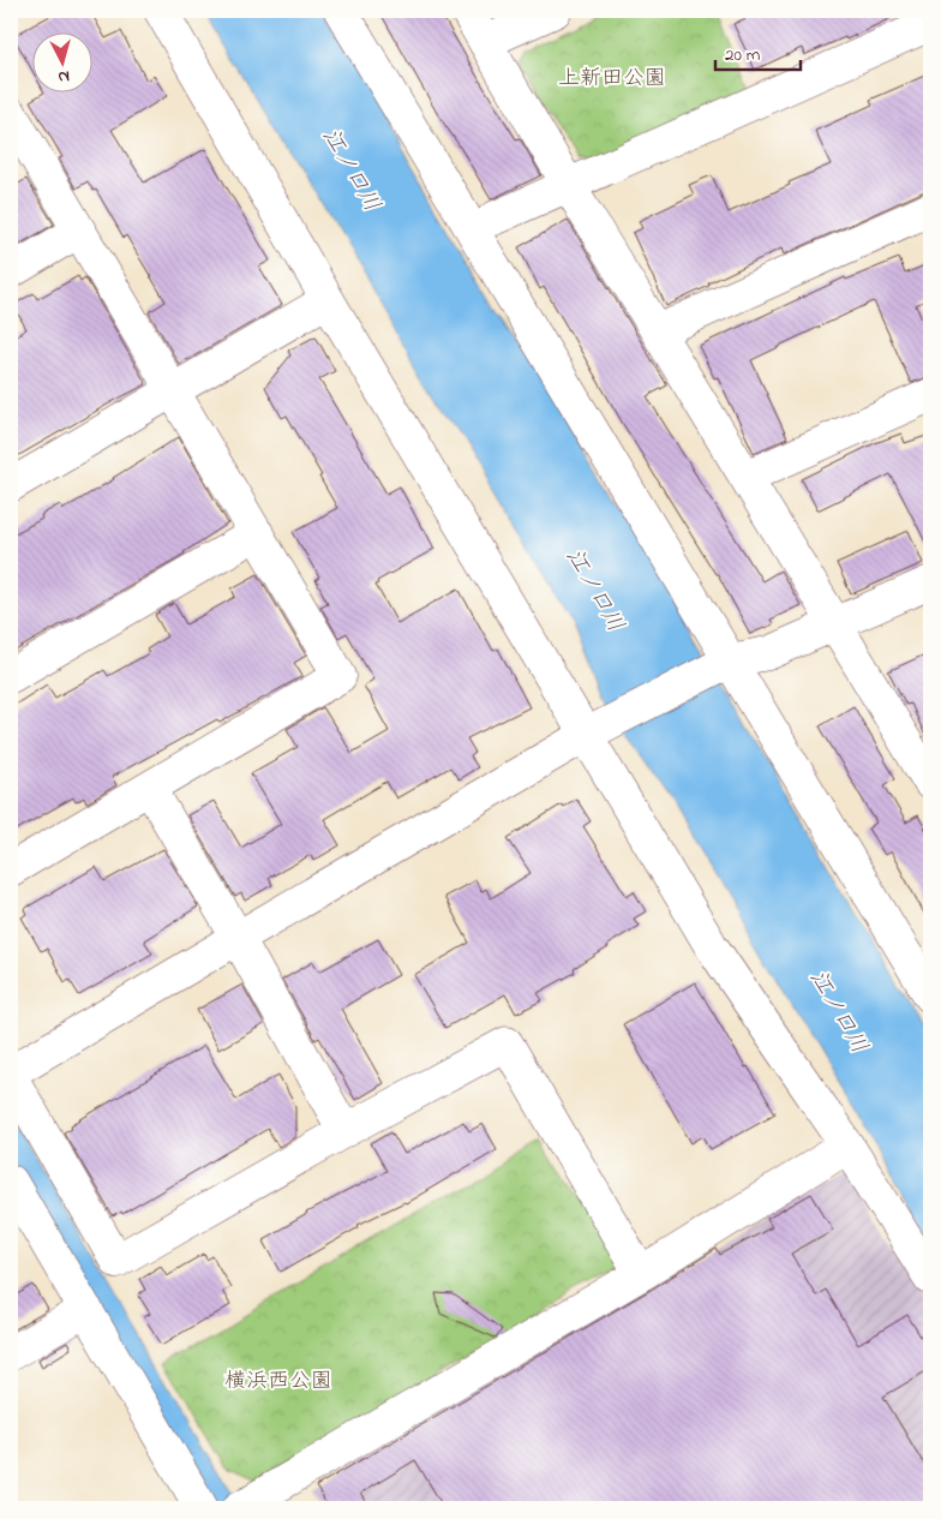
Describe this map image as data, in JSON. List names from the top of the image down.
{
  "water": ["江ノ口川"],
  "parks": ["上新田公園", "横浜西公園"],
  "scale_bar": "20 m",
  "north": "bottom"
}
